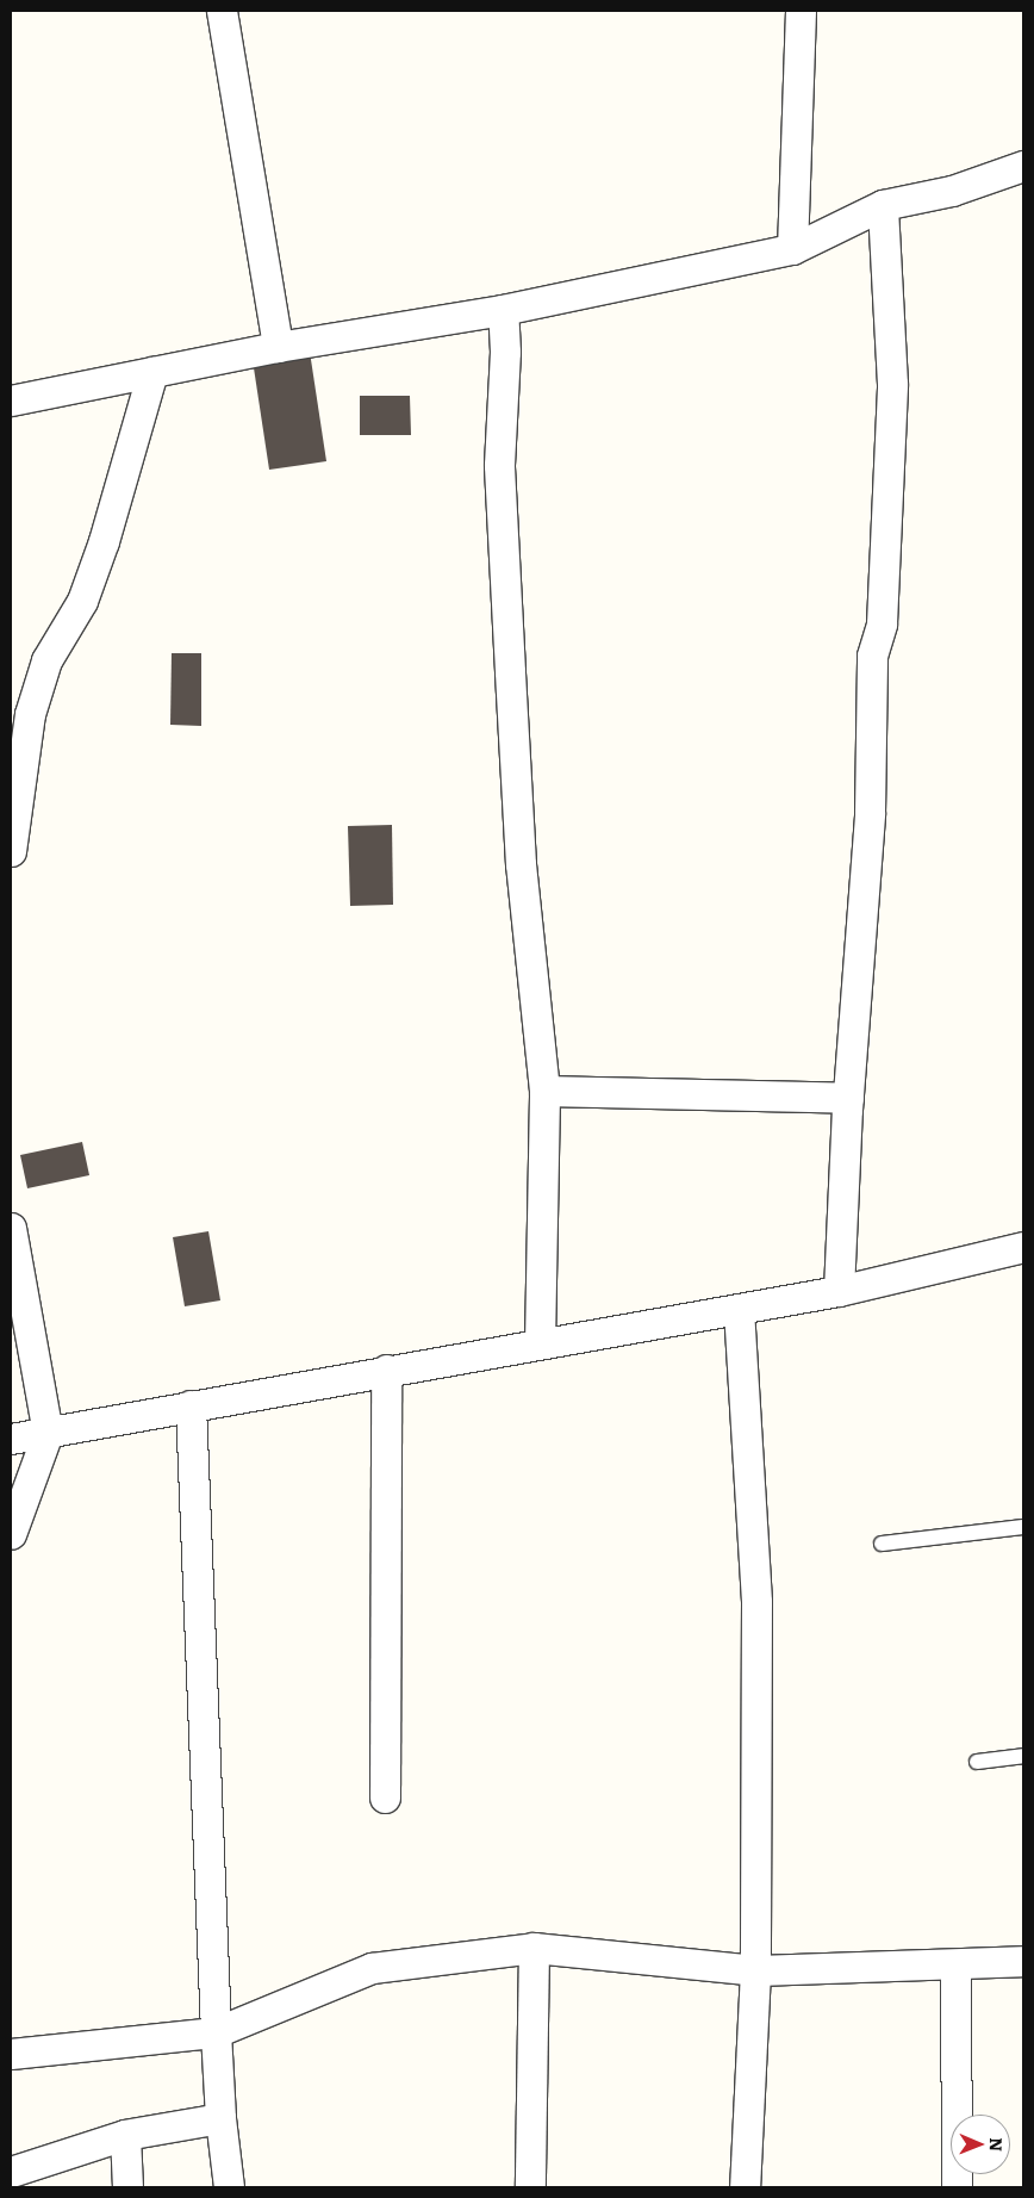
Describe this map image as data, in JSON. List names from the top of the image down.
{
  "north": "right"
}
